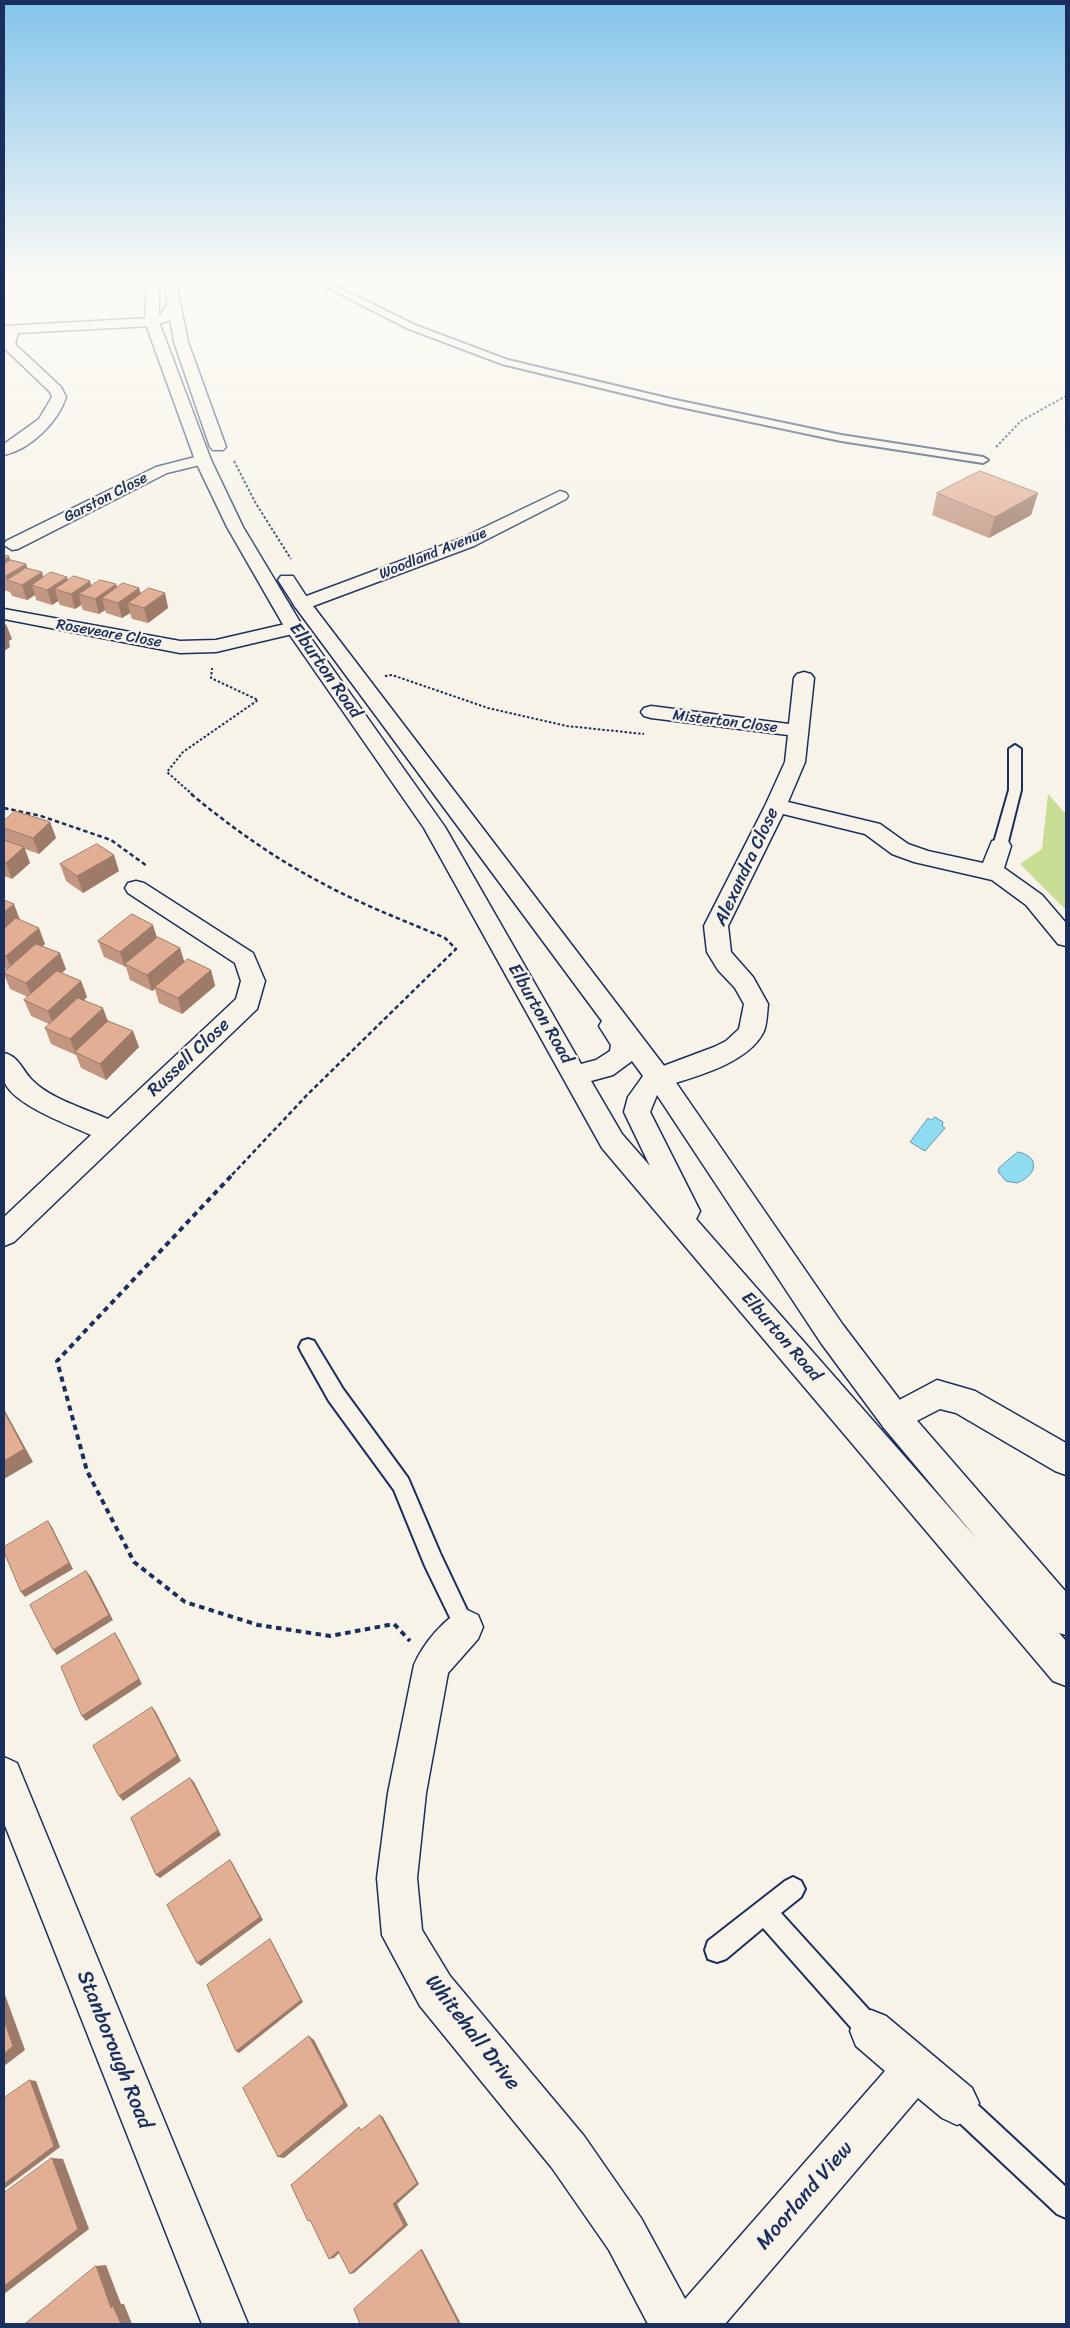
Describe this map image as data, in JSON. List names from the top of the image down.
{
  "streets": {
    "main road": [
      "Garston Close",
      "Woodland Avenue",
      "Roseveare Close",
      "Elburton Road",
      "Misterton Close",
      "Alexandra Close",
      "Russell Close",
      "Whitehall Drive",
      "Stanborough Road",
      "Moorland View"
    ]
  },
  "crossings": [
    ["Garston Close", "Elburton Road"],
    ["Woodland Avenue", "Roseveare Close"],
    ["Woodland Avenue", "Elburton Road"],
    ["Roseveare Close", "Elburton Road"],
    ["Elburton Road", "Alexandra Close"],
    ["Misterton Close", "Alexandra Close"]
  ]
}
